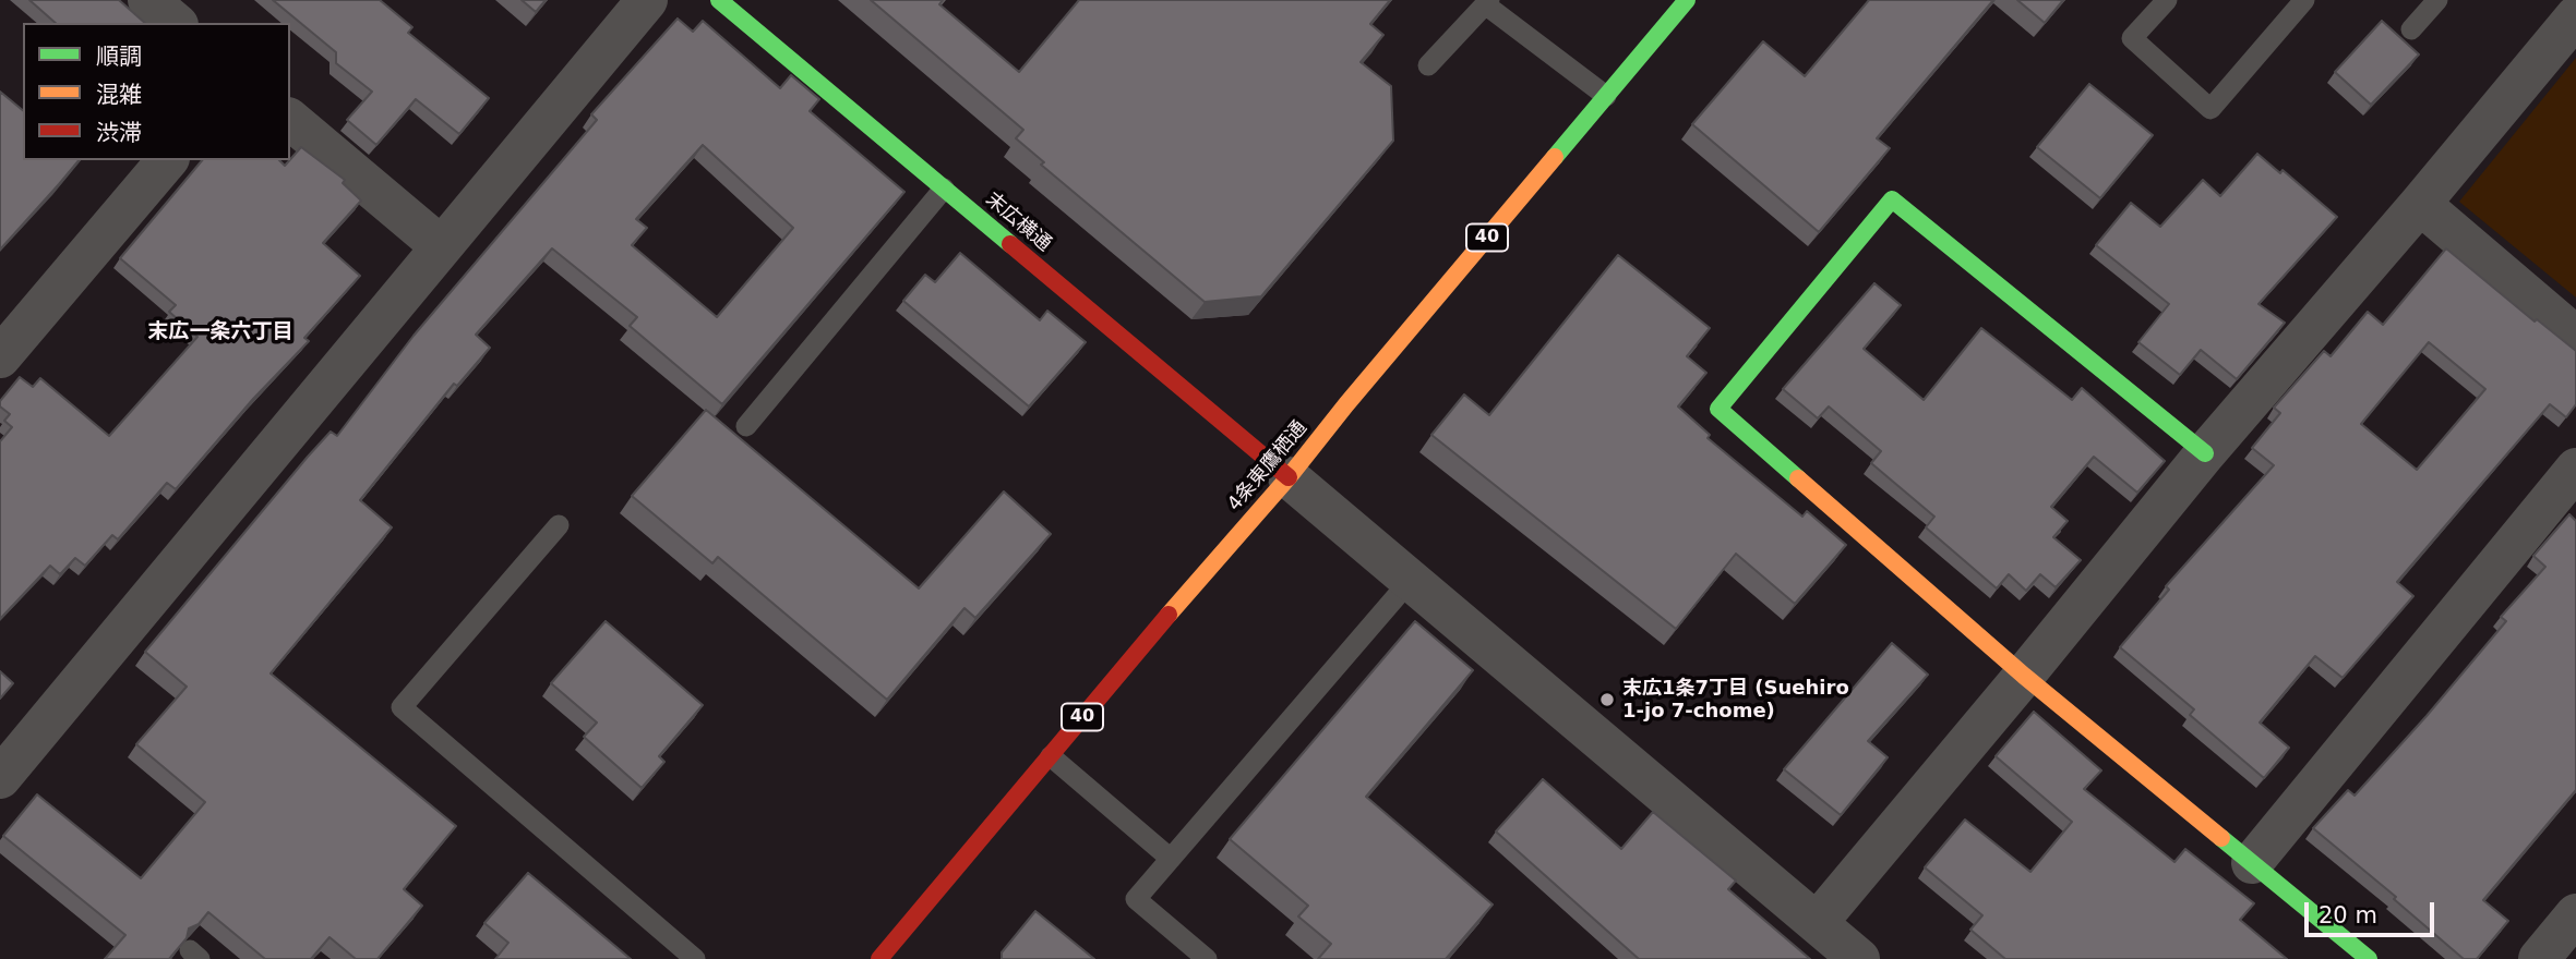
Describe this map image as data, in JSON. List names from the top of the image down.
{
  "streets": {
    "main road": ["末広横通", "40", "4条東鷹栖通"]
  },
  "crossings": [
    ["末広横通", "4条東鷹栖通"]
  ],
  "districts": ["末広一条六丁目"],
  "places": ["末広1条7丁目 (Suehiro 1-jo 7-chome)"],
  "legend": ["順調", "混雑", "渋滞"],
  "scale_bar": "20 m"
}
